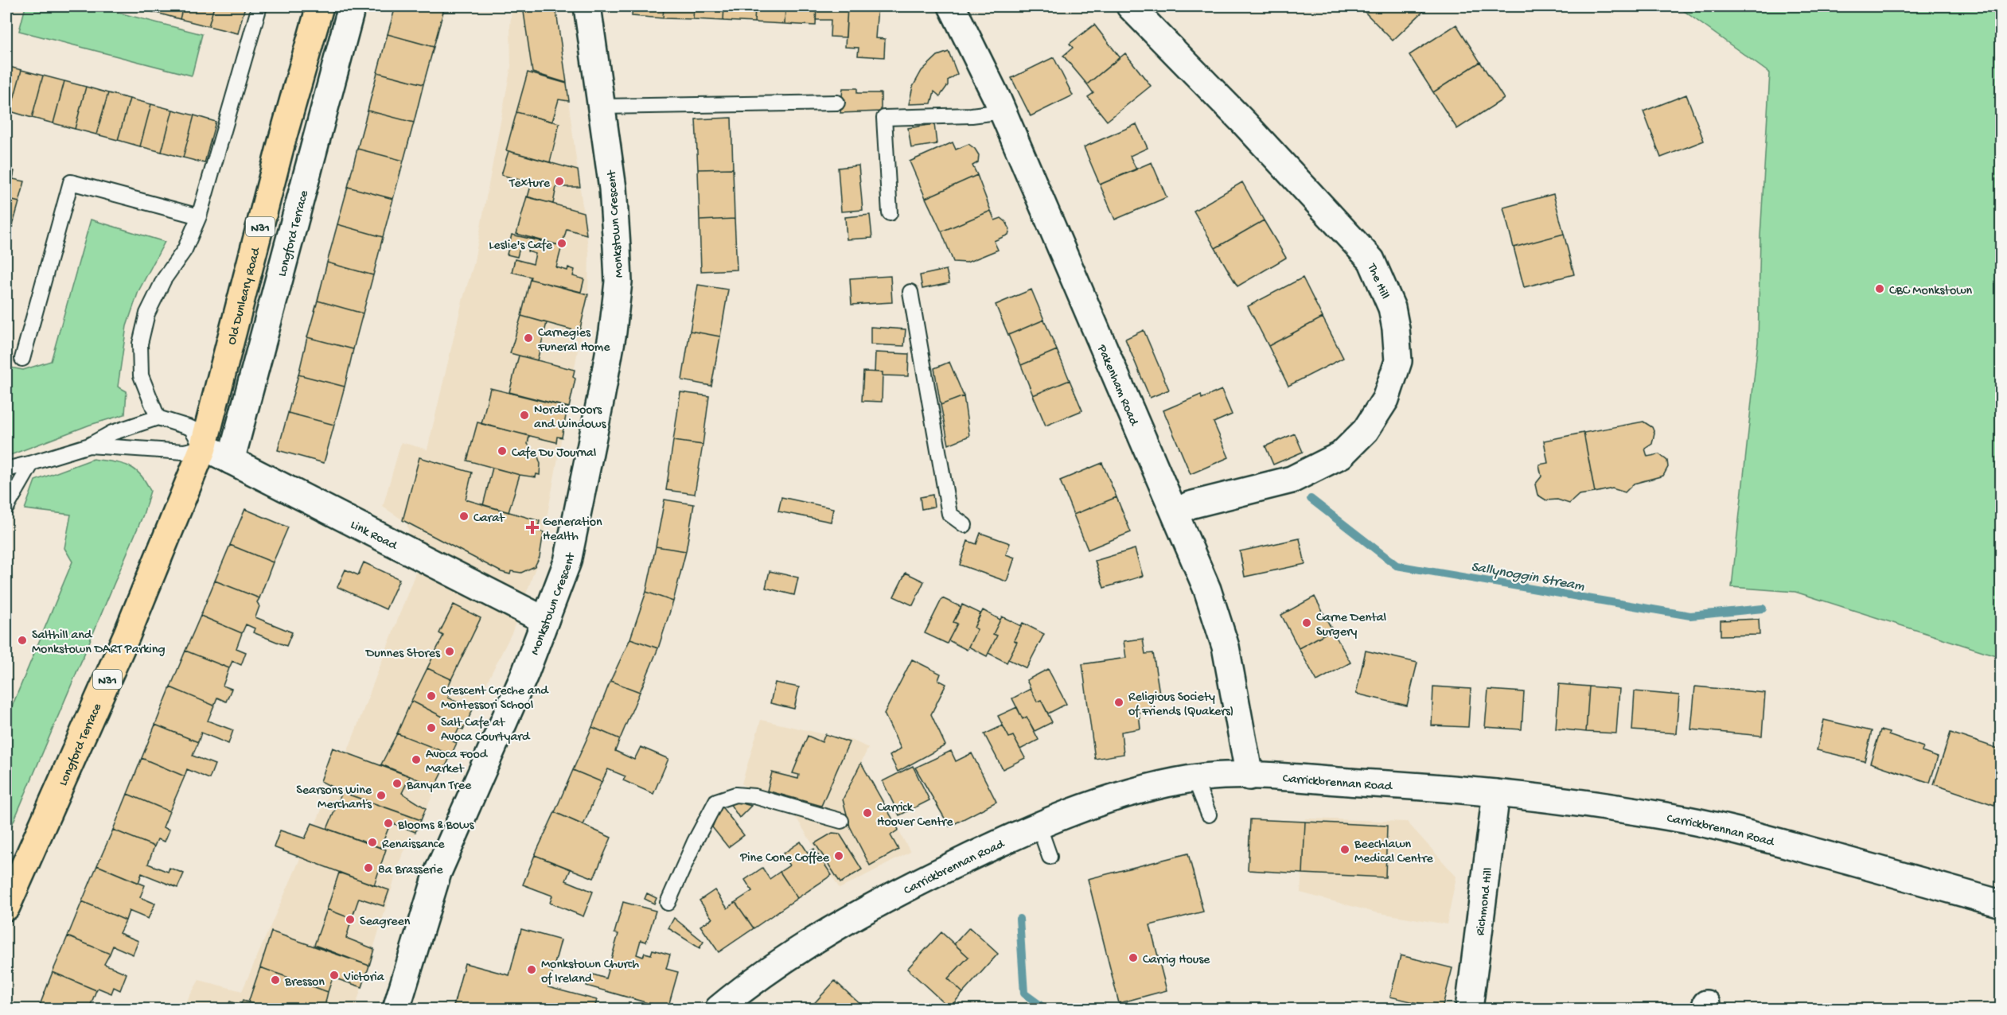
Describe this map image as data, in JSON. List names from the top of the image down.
{
  "streets": {
    "highway": ["N31", "Longford Terrace", "Old Dunleary Road"],
    "street": [
      "Monkstown Crescent",
      "The Hill",
      "Pakenham Road",
      "Link Road",
      "Carrickbrennan Road",
      "Richmond Hill"
    ]
  },
  "crossings": [
    ["Monkstown Crescent", "Link Road"],
    ["Longford Terrace", "Old Dunleary Road"],
    ["Longford Terrace", "Link Road"],
    ["The Hill", "Pakenham Road"],
    ["Old Dunleary Road", "Link Road"],
    ["Pakenham Road", "Carrickbrennan Road"],
    ["Carrickbrennan Road", "Richmond Hill"]
  ],
  "water": ["Sallynoggin Stream"],
  "places": {
    "other": [
      "Texture",
      "Leslie's Cafe",
      "CBC Monkstown",
      "Carnegies Funeral Home",
      "Nordic Doors and Windows",
      "Cafe Du Journal",
      "Carat",
      "Carne Dental Surgery",
      "Salthill and Monkstown DART Parking",
      "Dunnes Stores",
      "Crescent Creche and Montessori School",
      "Religious Society of Friends (Quakers)",
      "Salt Cafe at Avoca Courtyard",
      "Avoca Food Market",
      "Banyan Tree",
      "Searsons Wine Merchants",
      "Carrick Hoover Centre",
      "Blooms & Bows",
      "Renaissance",
      "Beechlawn Medical Centre",
      "Pine Cone Coffee",
      "8a Brasserie",
      "Seagreen",
      "Carrig House",
      "Monkstown Church of Ireland",
      "Victoria",
      "Bresson"
    ],
    "health": ["Generation Health"]
  }
}
